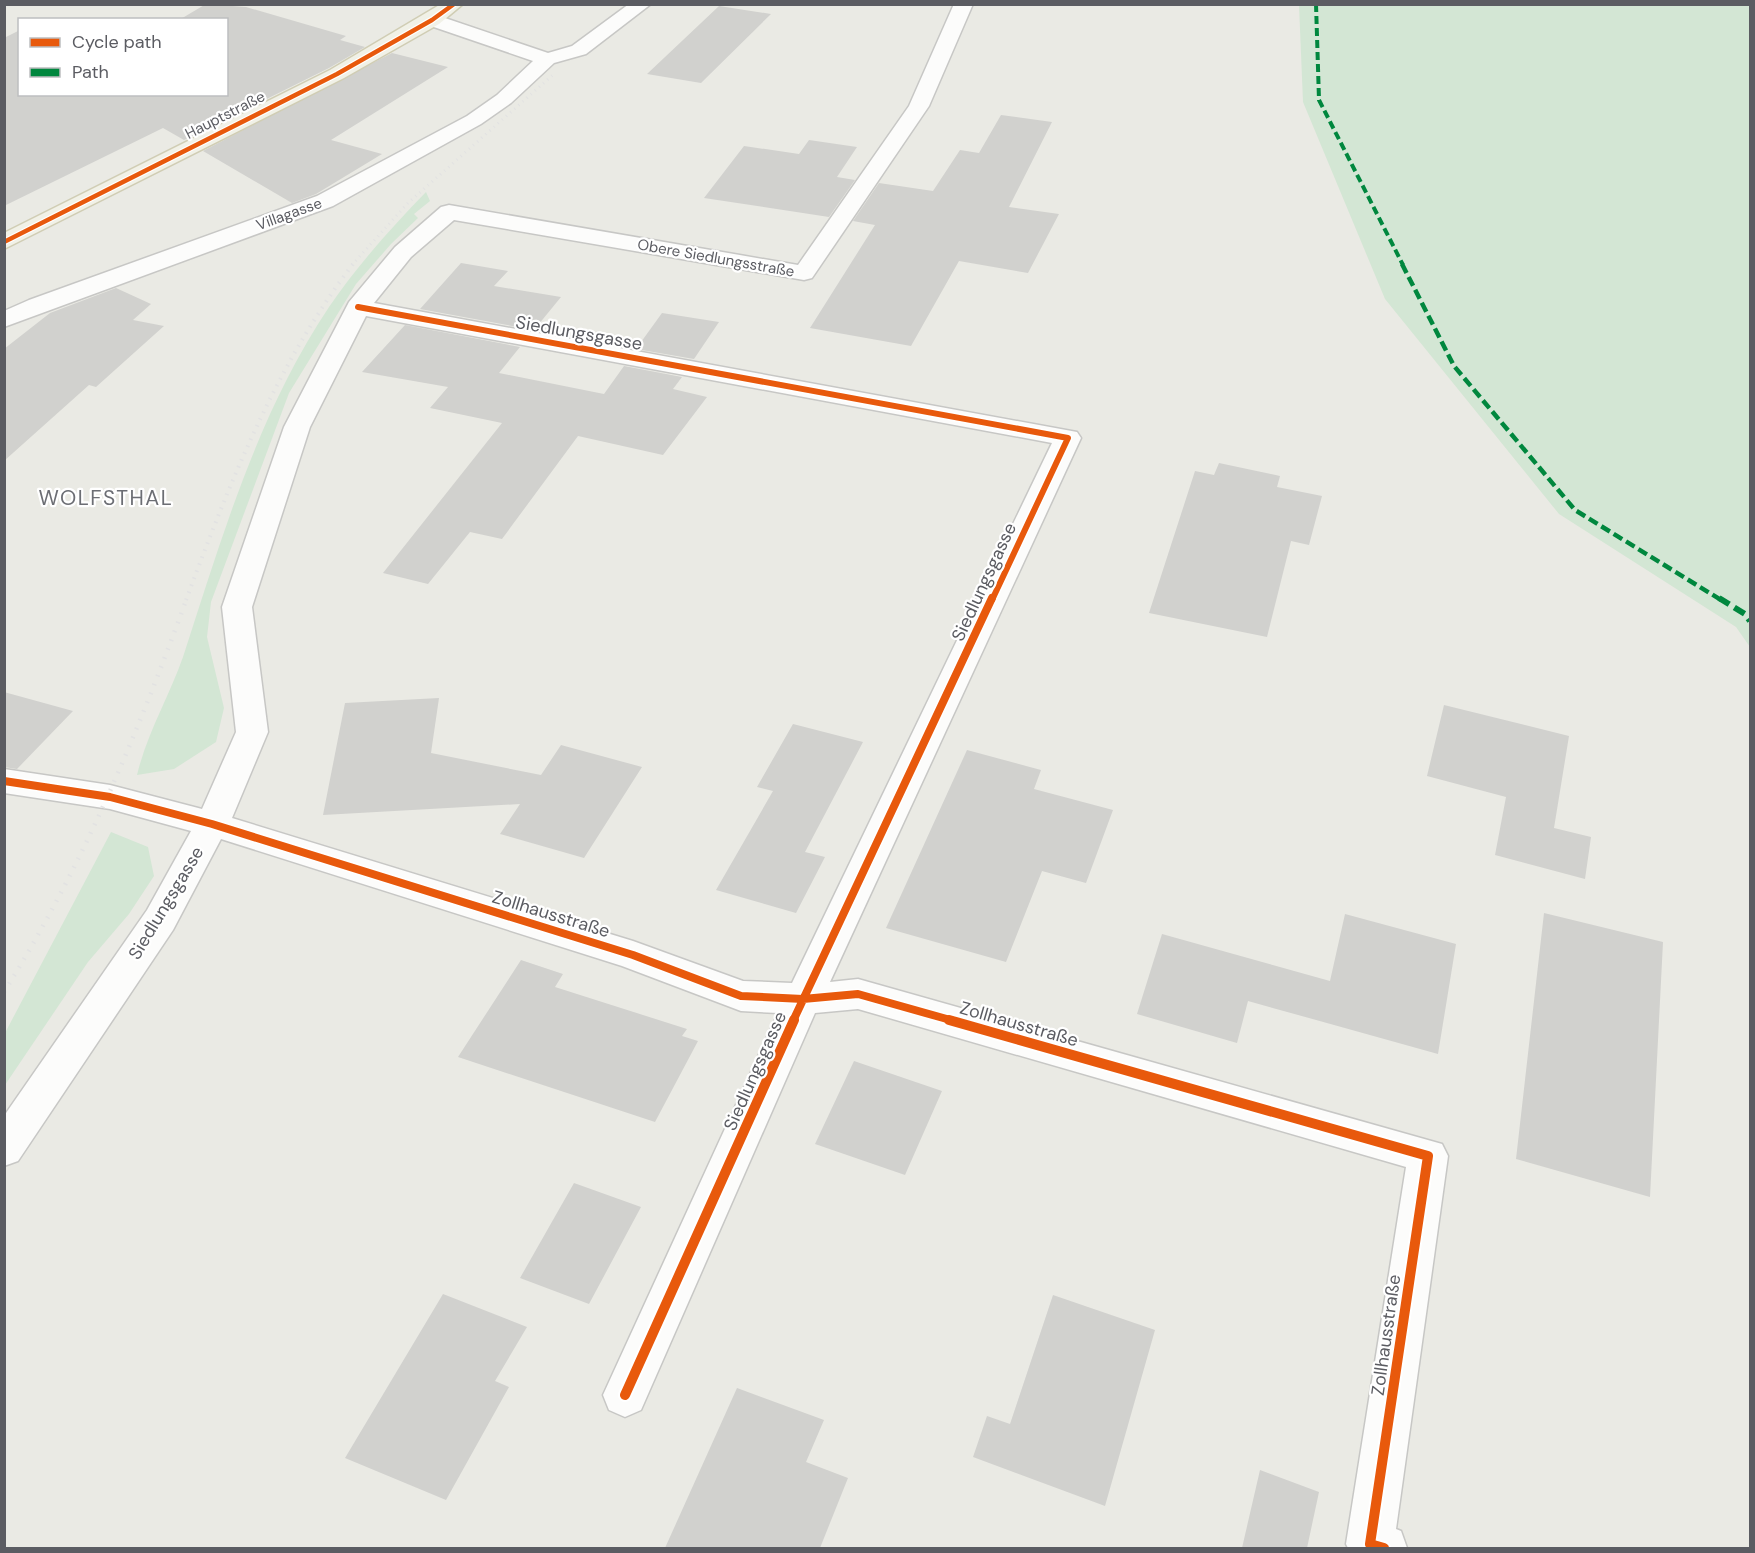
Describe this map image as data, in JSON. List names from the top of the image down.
{
  "streets": {
    "main road": ["Hauptstraße"],
    "street": [
      "Villagasse",
      "Obere Siedlungsstraße",
      "Siedlungsgasse",
      "Zollhausstraße"
    ]
  },
  "crossings": [
    ["Obere Siedlungsstraße", "Siedlungsgasse"],
    ["Siedlungsgasse", "Zollhausstraße"]
  ],
  "districts": ["WOLFSTHAL"],
  "legend": ["Cycle path", "Path"]
}
